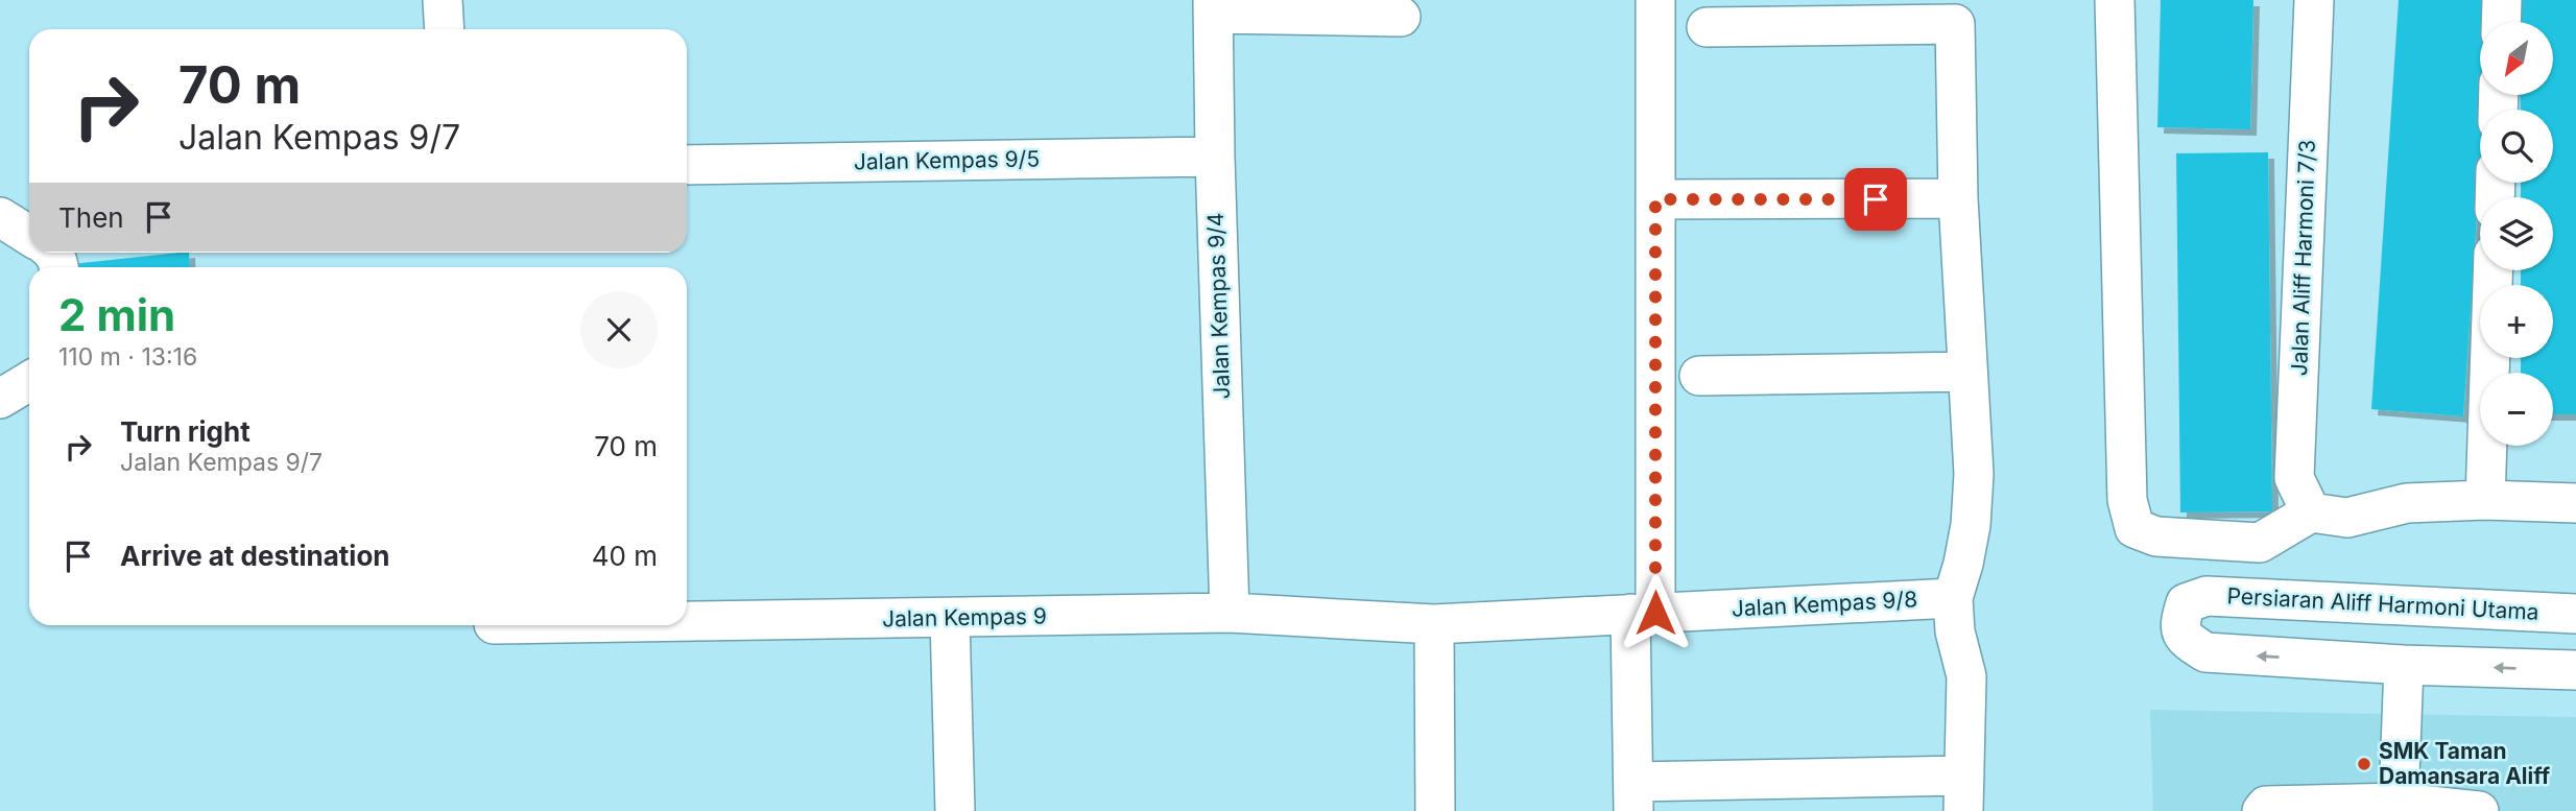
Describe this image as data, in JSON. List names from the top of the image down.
{
  "streets": {
    "street": [
      "Jalan Kempas 9/5",
      "Jalan Aliff Harmoni 7/3",
      "Jalan Kempas 9/4",
      "Jalan Kempas 9/8",
      "Persiaran Aliff Harmoni Utama",
      "Jalan Kempas 9"
    ]
  },
  "crossings": [
    ["Jalan Kempas 9/5", "Jalan Kempas 9/4"],
    ["Jalan Kempas 9/4", "Jalan Kempas 9"],
    ["Jalan Kempas 9/8", "Jalan Kempas 9"]
  ],
  "places": ["SMK Taman Damansara Aliff"],
  "north": "bottom left",
  "page": {
    "map_buttons": ["+", "−"],
    "turn": ["70 m", "Jalan Kempas 9/7"],
    "then": "Then",
    "heading": ["2 min", "110 m · 13:16"],
    "list": [
      {
        "name": "Turn right",
        "note": "Jalan Kempas 9/7",
        "value": "70 m"
      },
      {
        "name": "Arrive at destination",
        "value": "40 m"
      }
    ]
  }
}
